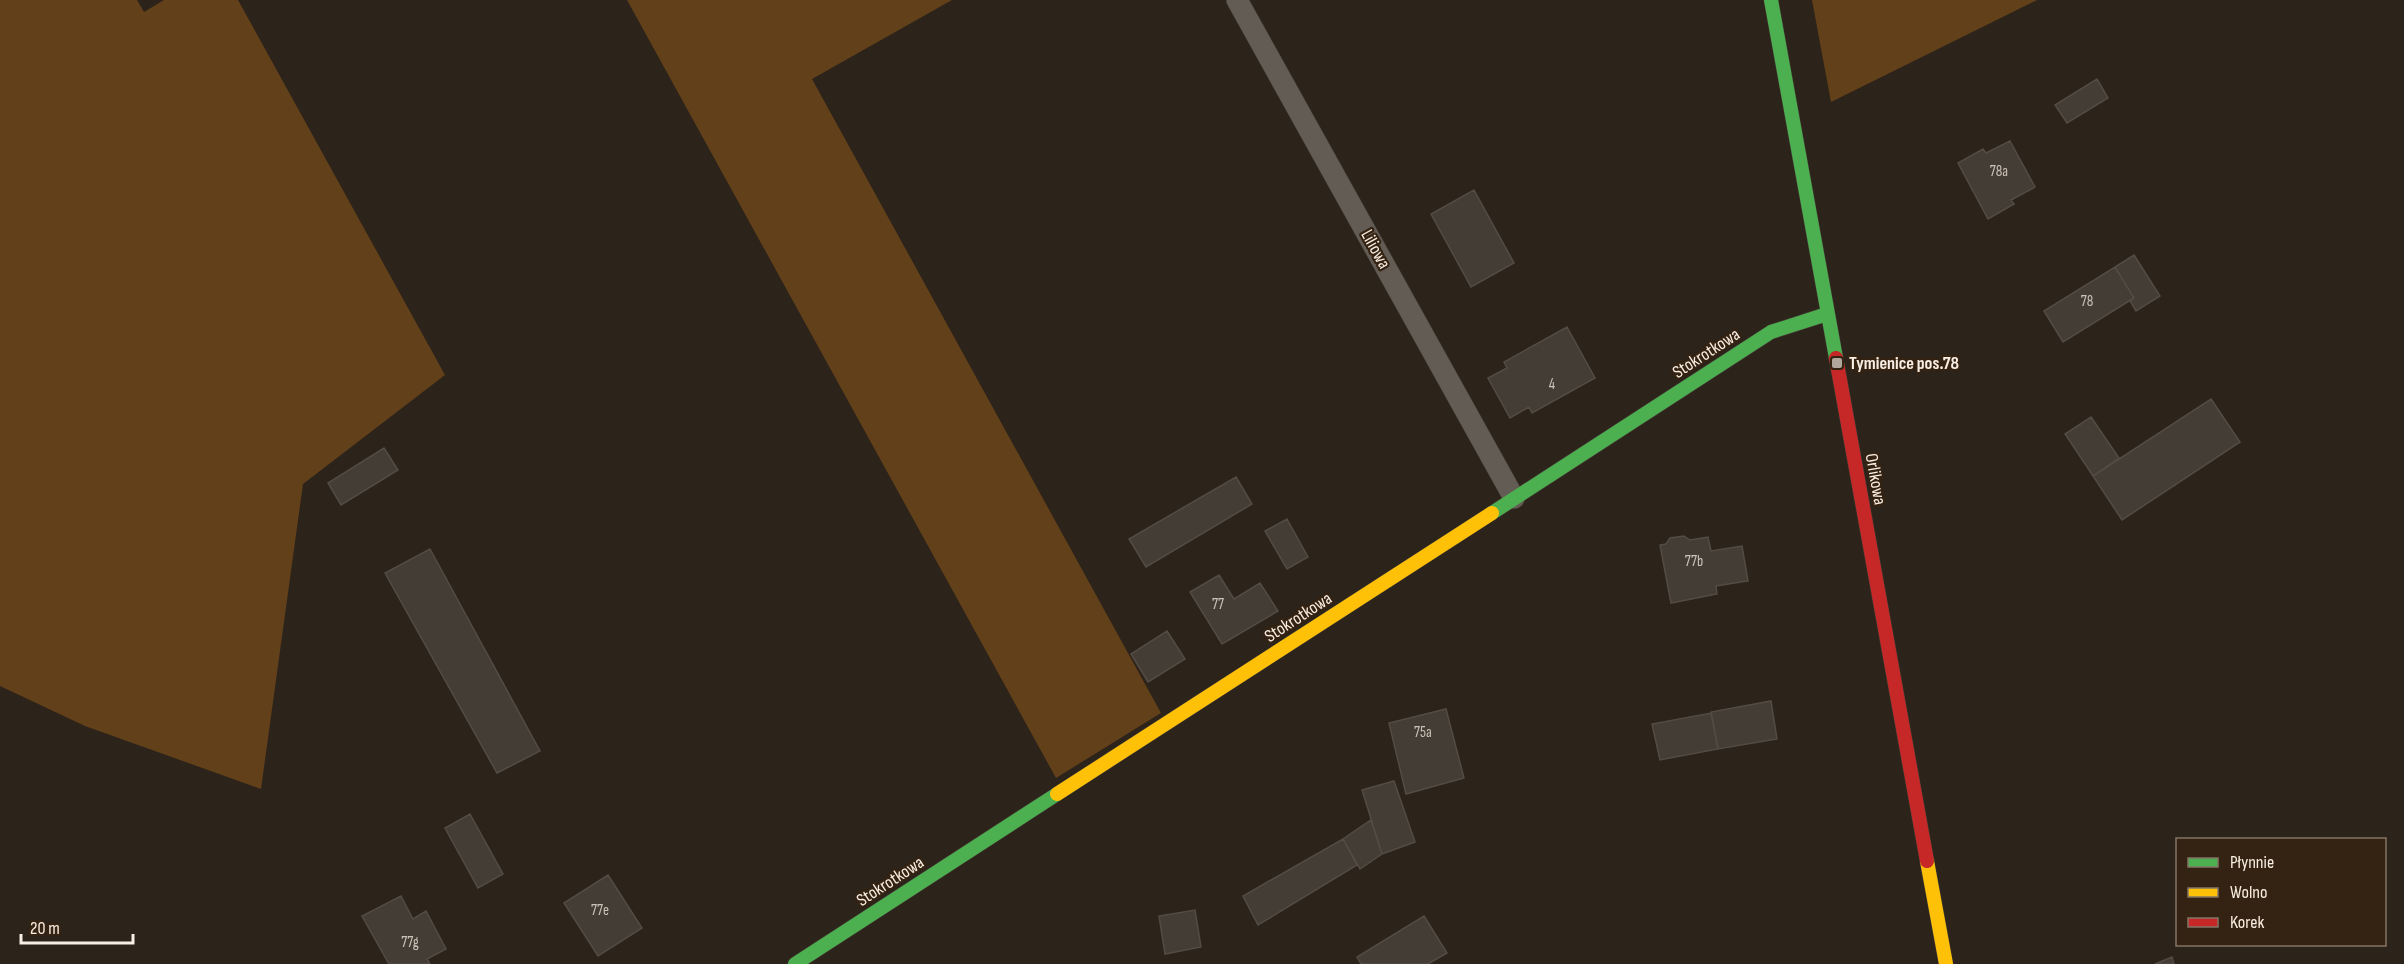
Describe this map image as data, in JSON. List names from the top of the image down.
{
  "streets": {
    "street": ["Stokrotkowa", "Orlikowa"],
    "lane": ["Liliowa"]
  },
  "crossings": [
    ["Liliowa", "Stokrotkowa"],
    ["Stokrotkowa", "Orlikowa"]
  ],
  "places": {
    "transit": ["Tymienice pos.78"]
  },
  "house_numbers": [
    "78a",
    "78",
    "4",
    "77b",
    "77",
    "75a",
    "77e",
    "77g"
  ],
  "legend": ["Płynnie", "Wolno", "Korek"],
  "scale_bar": "20 m"
}
